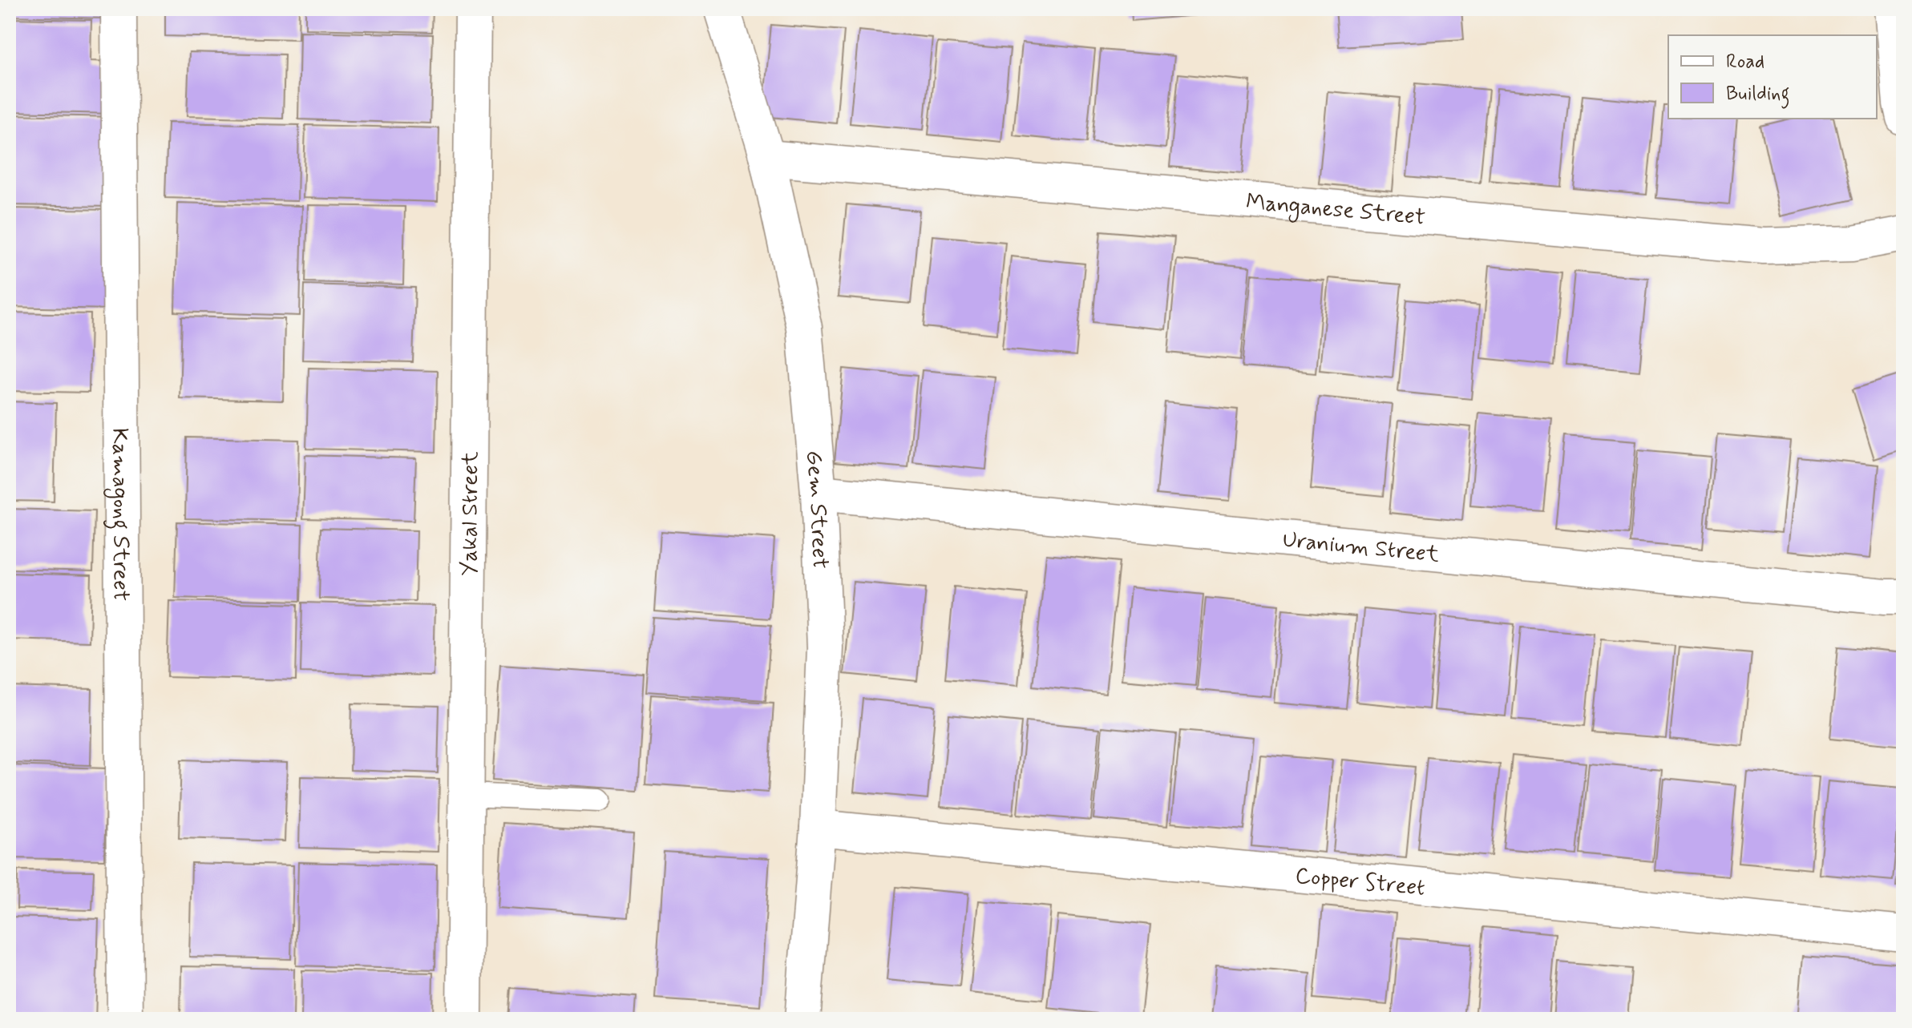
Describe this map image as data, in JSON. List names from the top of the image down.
{
  "streets": {
    "street": [
      "Manganese Street",
      "Gem Street",
      "Kamagong Street",
      "Yakal Street",
      "Uranium Street",
      "Copper Street"
    ]
  },
  "crossings": [
    ["Manganese Street", "Gem Street"],
    ["Gem Street", "Uranium Street"],
    ["Gem Street", "Copper Street"]
  ],
  "legend": ["Road", "Building"]
}
